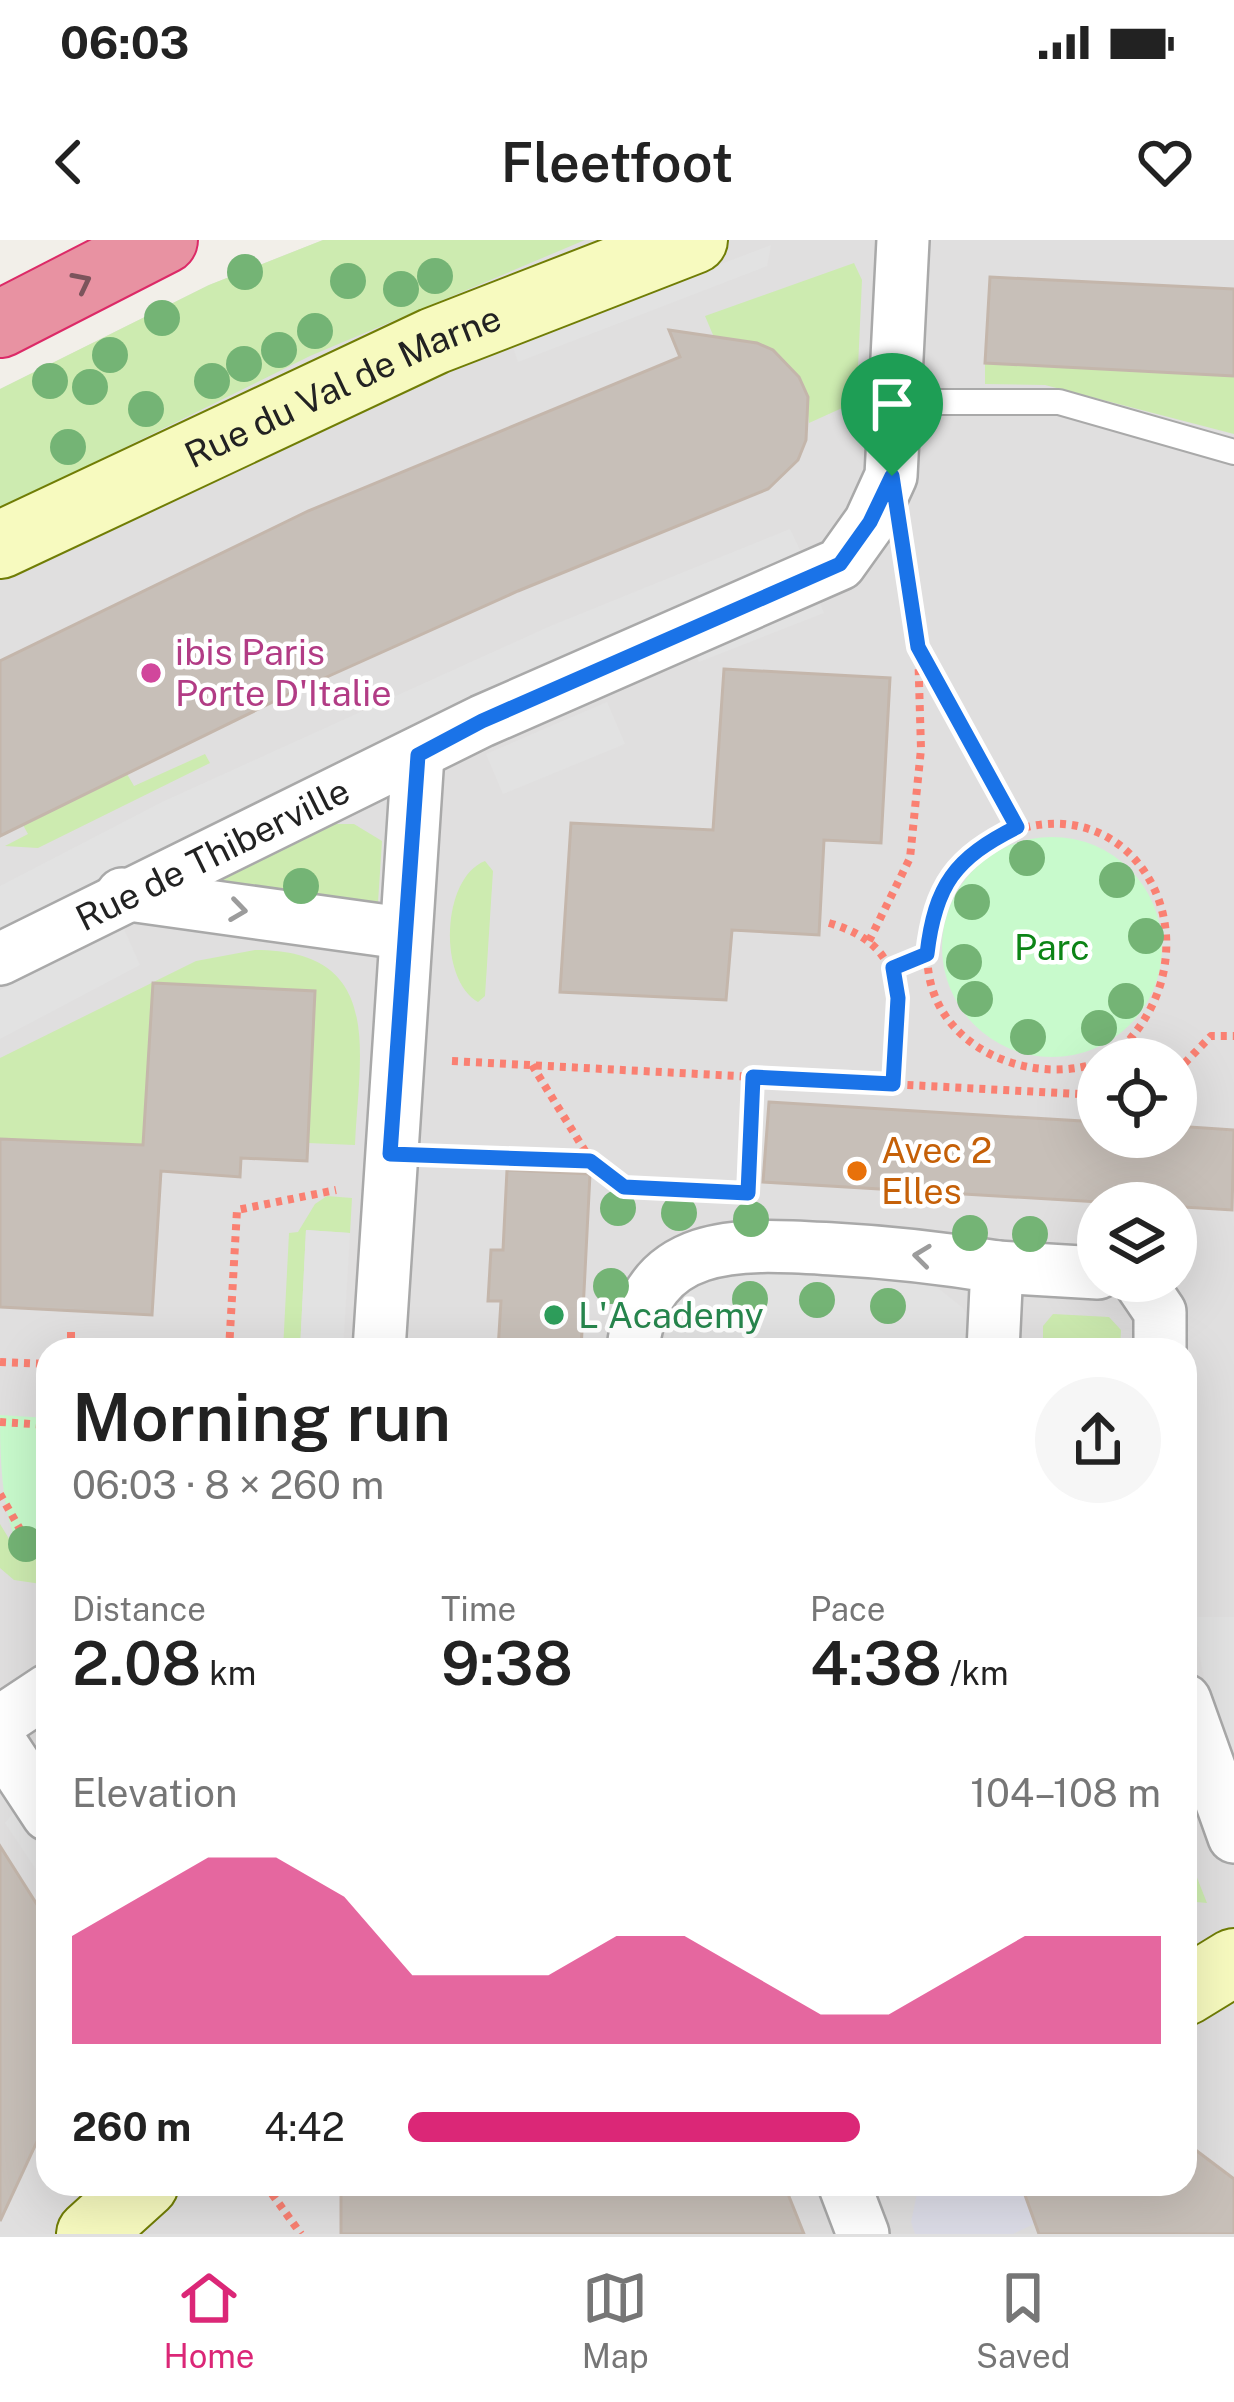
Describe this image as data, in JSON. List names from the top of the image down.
{
  "streets": {
    "main road": ["Rue du Val de Marne"],
    "street": ["Rue de Thiberville"]
  },
  "parks": ["Parc"],
  "places": ["ibis Paris Porte D'Italie", "Avec 2 Elles", "L'Academy"],
  "page": {
    "status": "06:03",
    "header": "Fleetfoot",
    "heading": ["Morning run", "06:03 · 8 × 260 m"],
    "stats": [
      ["Distance", "2.08 km"],
      ["Time", "9:38"],
      ["Pace", "4:38 /km"]
    ],
    "chart": ["Elevation", "104–108 m"],
    "list": [
      {
        "name": "260 m",
        "note": "4:42"
      }
    ],
    "tabs": ["Home", "Map", "Saved"]
  }
}
